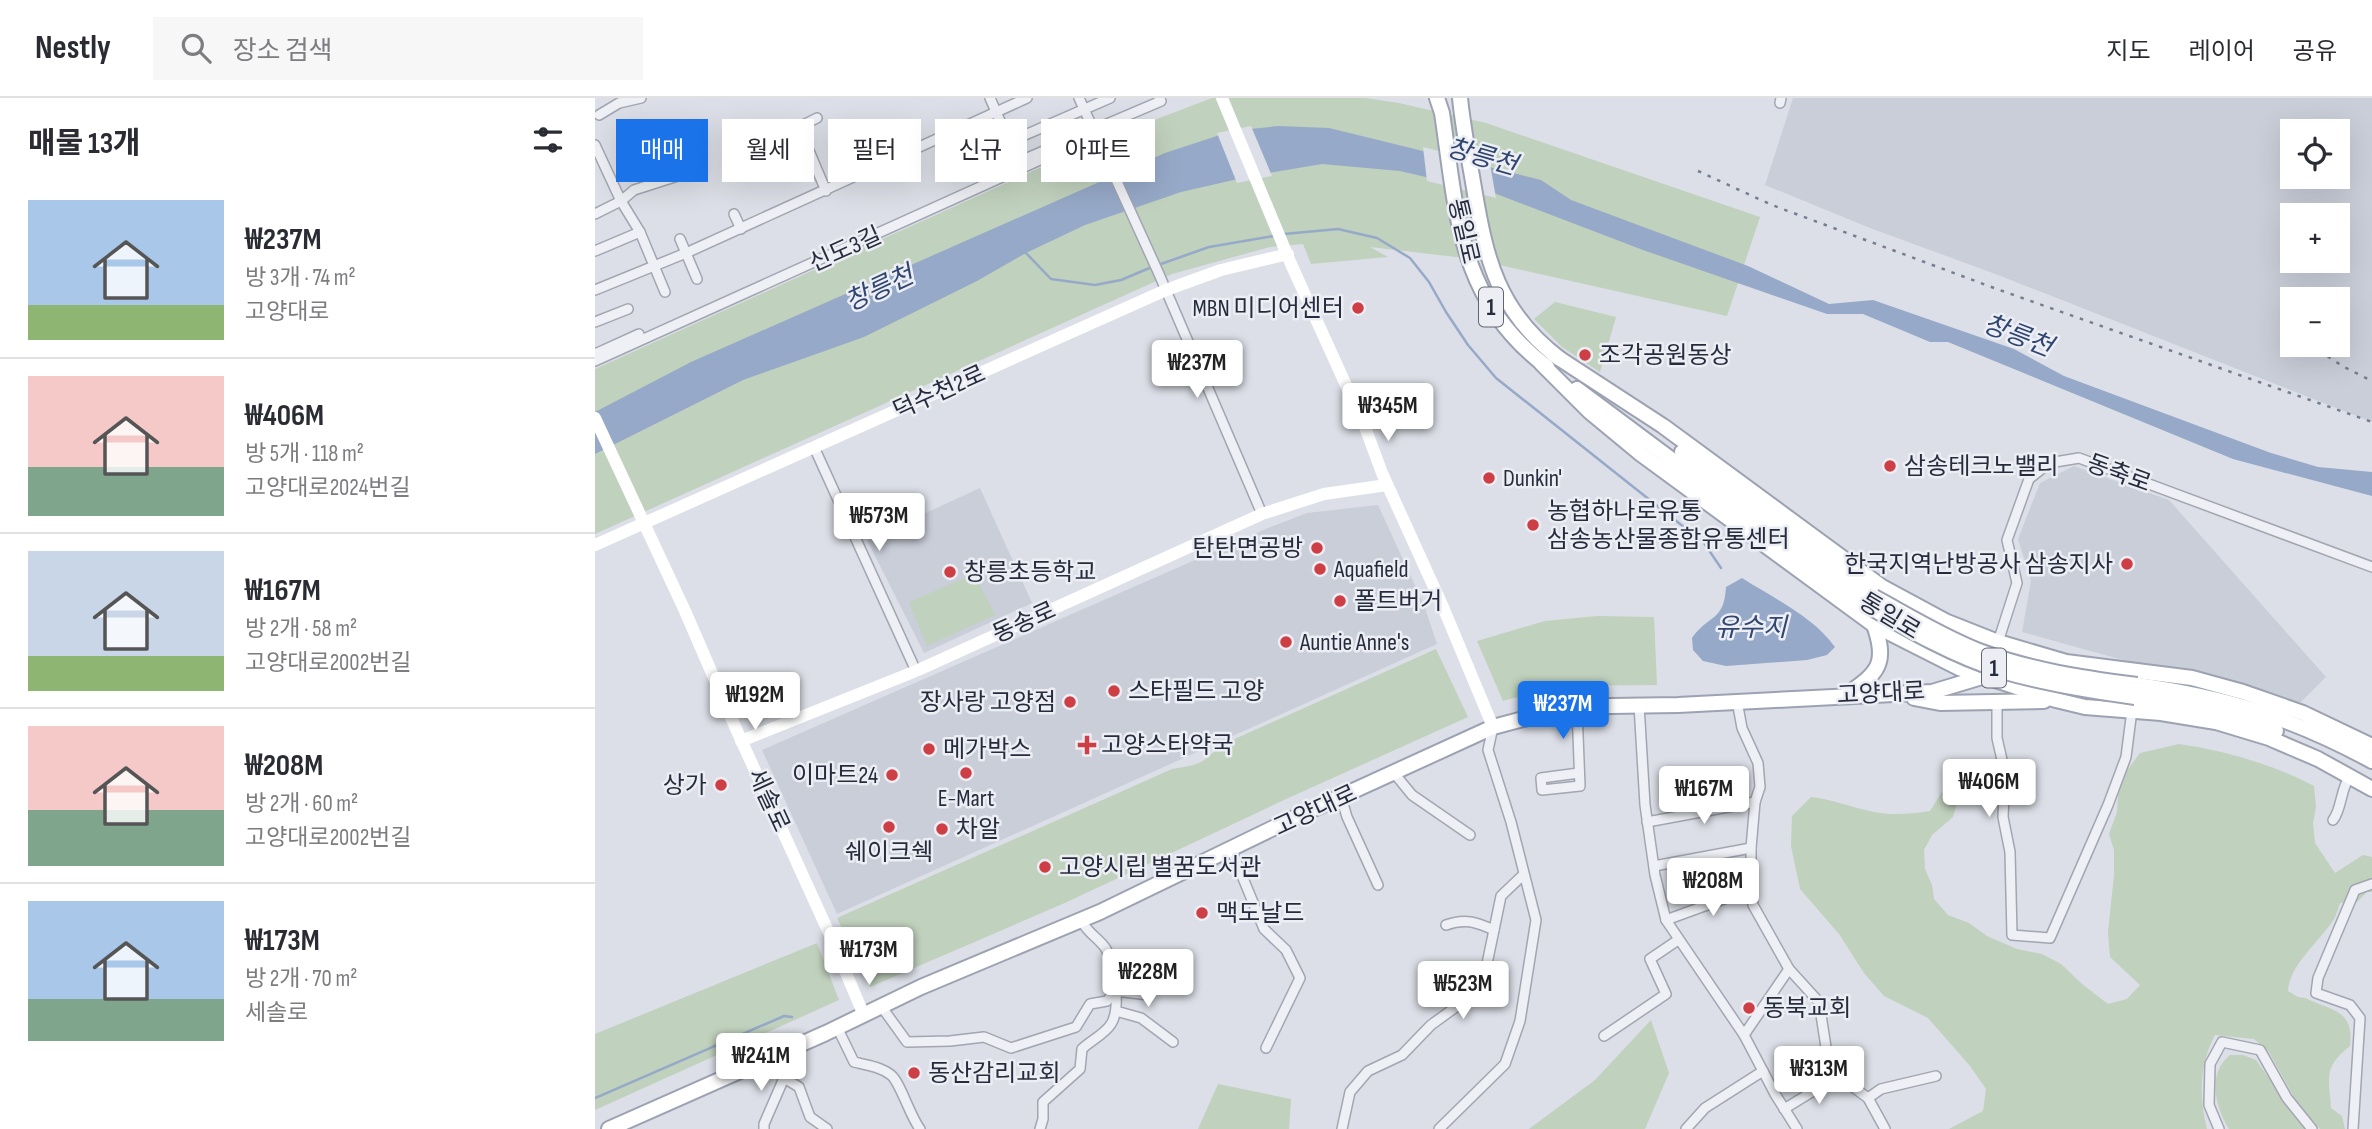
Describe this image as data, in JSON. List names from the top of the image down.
{
  "streets": {
    "main road": ["통일로", "1", "고양대로"],
    "street": [
      "신도3길",
      "덕수천2로",
      "동축로",
      "동송로",
      "세솔로"
    ]
  },
  "crossings": [
    ["덕수천2로", "세솔로"],
    ["동송로", "세솔로"],
    ["고양대로", "세솔로"]
  ],
  "water": ["창릉천", "유수지"],
  "places": {
    "other": [
      "MBN 미디어센터",
      "조각공원동상",
      "삼송테크노밸리",
      "Dunkin'",
      "농협하나로유통 삼송농산물종합유통센터",
      "탄탄면공방",
      "한국지역난방공사 삼송지사",
      "Aquafield",
      "창릉초등학교",
      "폴트버거",
      "Auntie Anne's",
      "스타필드 고양",
      "장사랑 고양점",
      "메가박스",
      "E-Mart",
      "이마트24",
      "상가",
      "쉐이크쉑",
      "차알",
      "고양시립 별꿈도서관",
      "맥도날드",
      "동북교회",
      "동산감리교회"
    ],
    "health": ["고양스타약국"]
  },
  "page": {
    "header": "Nestly",
    "search": "장소 검색",
    "nav": ["지도", "레이어", "공유"],
    "heading": "매물 13개",
    "map_buttons": ["+", "−"],
    "chip": [
      "매매",
      "월세",
      "필터",
      "신규",
      "아파트"
    ],
    "list": [
      {
        "name": "₩237M",
        "note": "방 3개 · 74 m² · 고양대로"
      },
      {
        "name": "₩406M",
        "note": "방 5개 · 118 m² · 고양대로2024번길"
      },
      {
        "name": "₩167M",
        "note": "방 2개 · 58 m² · 고양대로2002번길"
      },
      {
        "name": "₩208M",
        "note": "방 2개 · 60 m² · 고양대로2002번길"
      },
      {
        "name": "₩173M",
        "note": "방 2개 · 70 m² · 세솔로"
      }
    ],
    "price": [
      "₩237M",
      "₩345M",
      "₩573M",
      "₩192M",
      "₩237M",
      "₩406M",
      "₩167M",
      "₩208M",
      "₩173M",
      "₩228M",
      "₩523M",
      "₩241M",
      "₩313M"
    ]
  }
}
